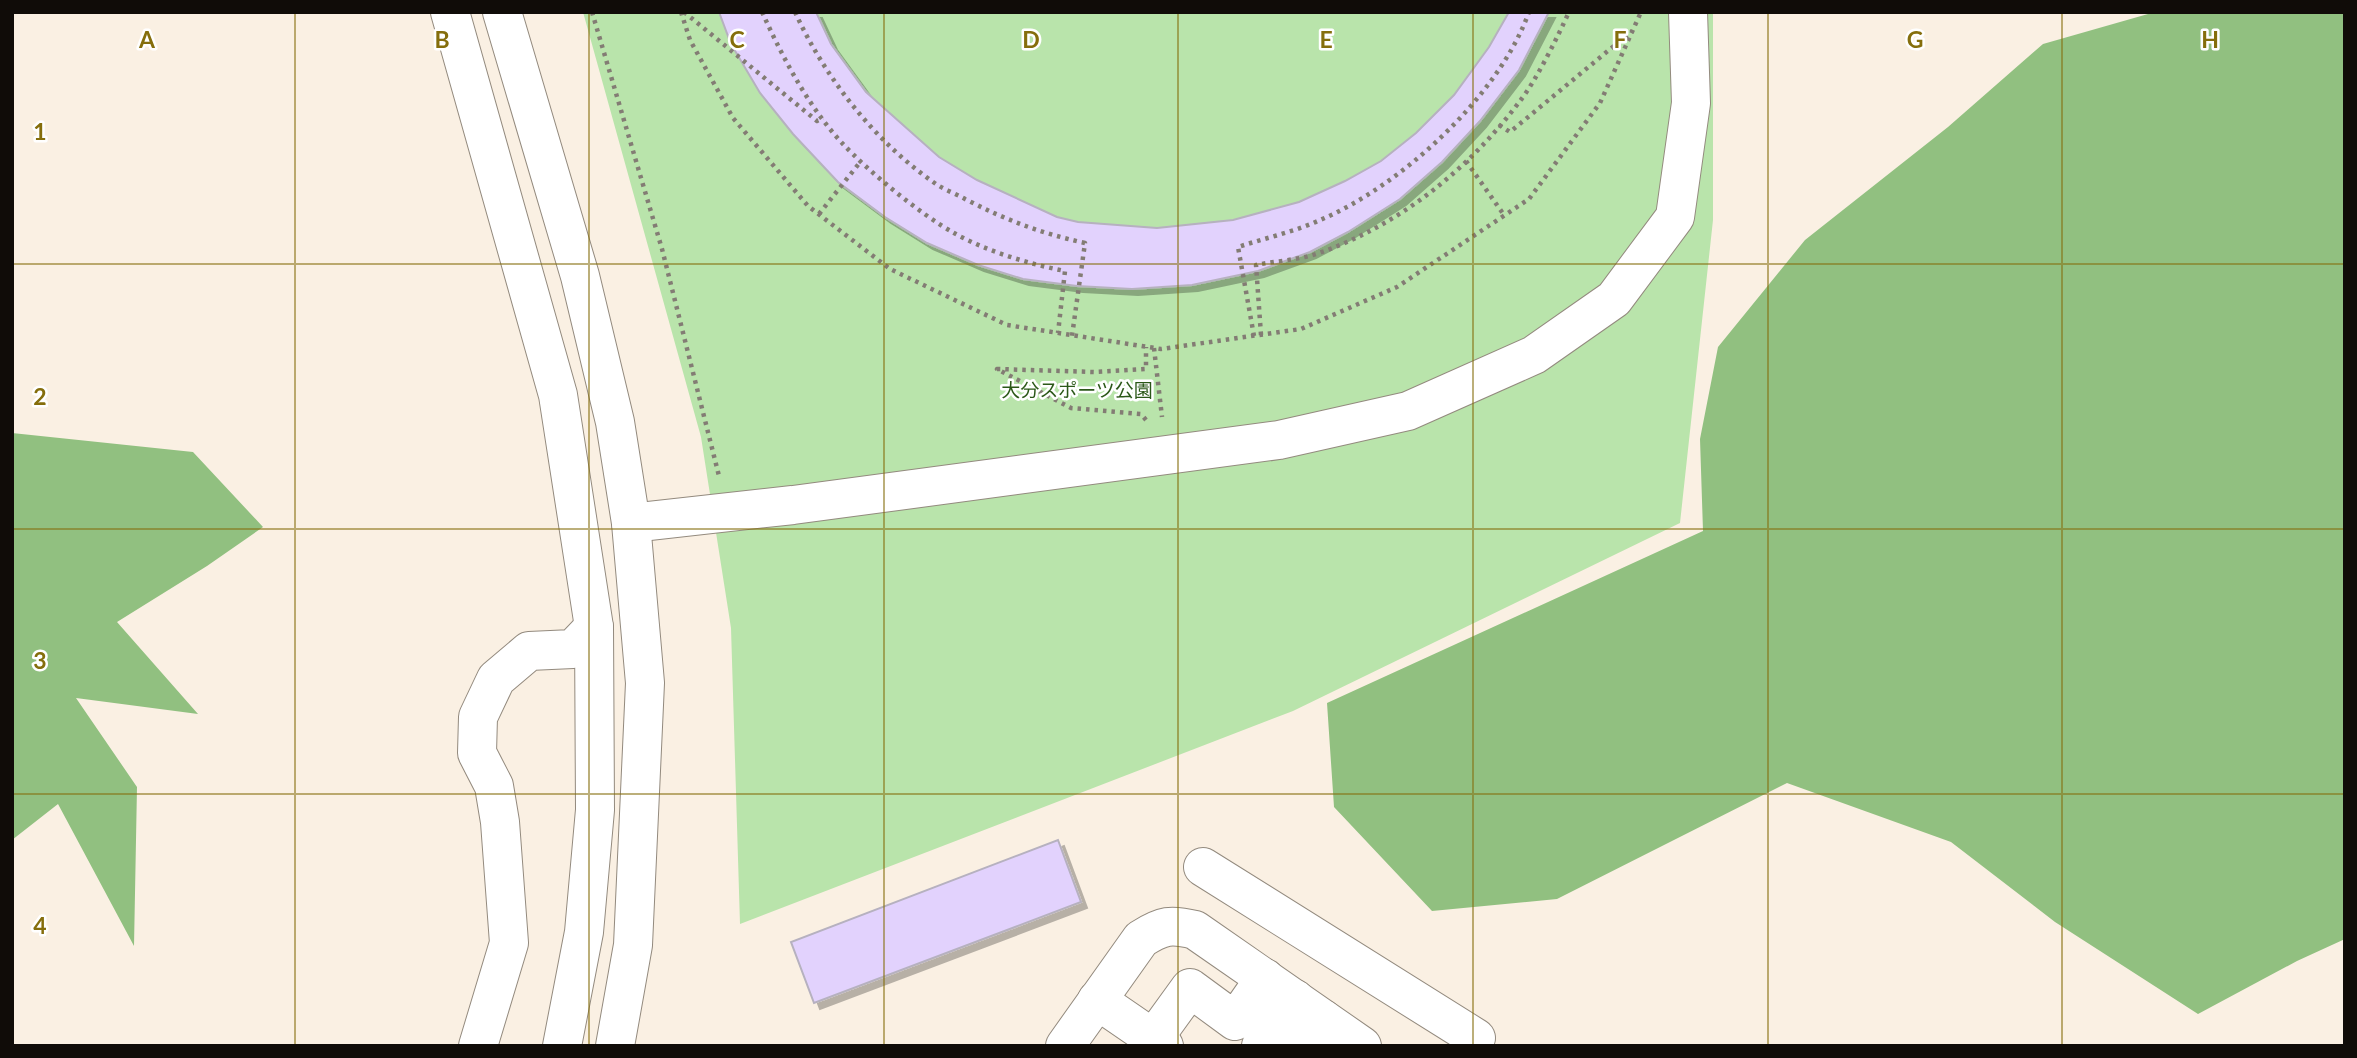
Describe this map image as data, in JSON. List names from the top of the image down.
{
  "parks": ["大分スポーツ公園"],
  "grid": {
    "columns": [
      "A",
      "B",
      "C",
      "D",
      "E",
      "F",
      "G",
      "H"
    ],
    "rows": [
      "1",
      "2",
      "3",
      "4"
    ]
  }
}
